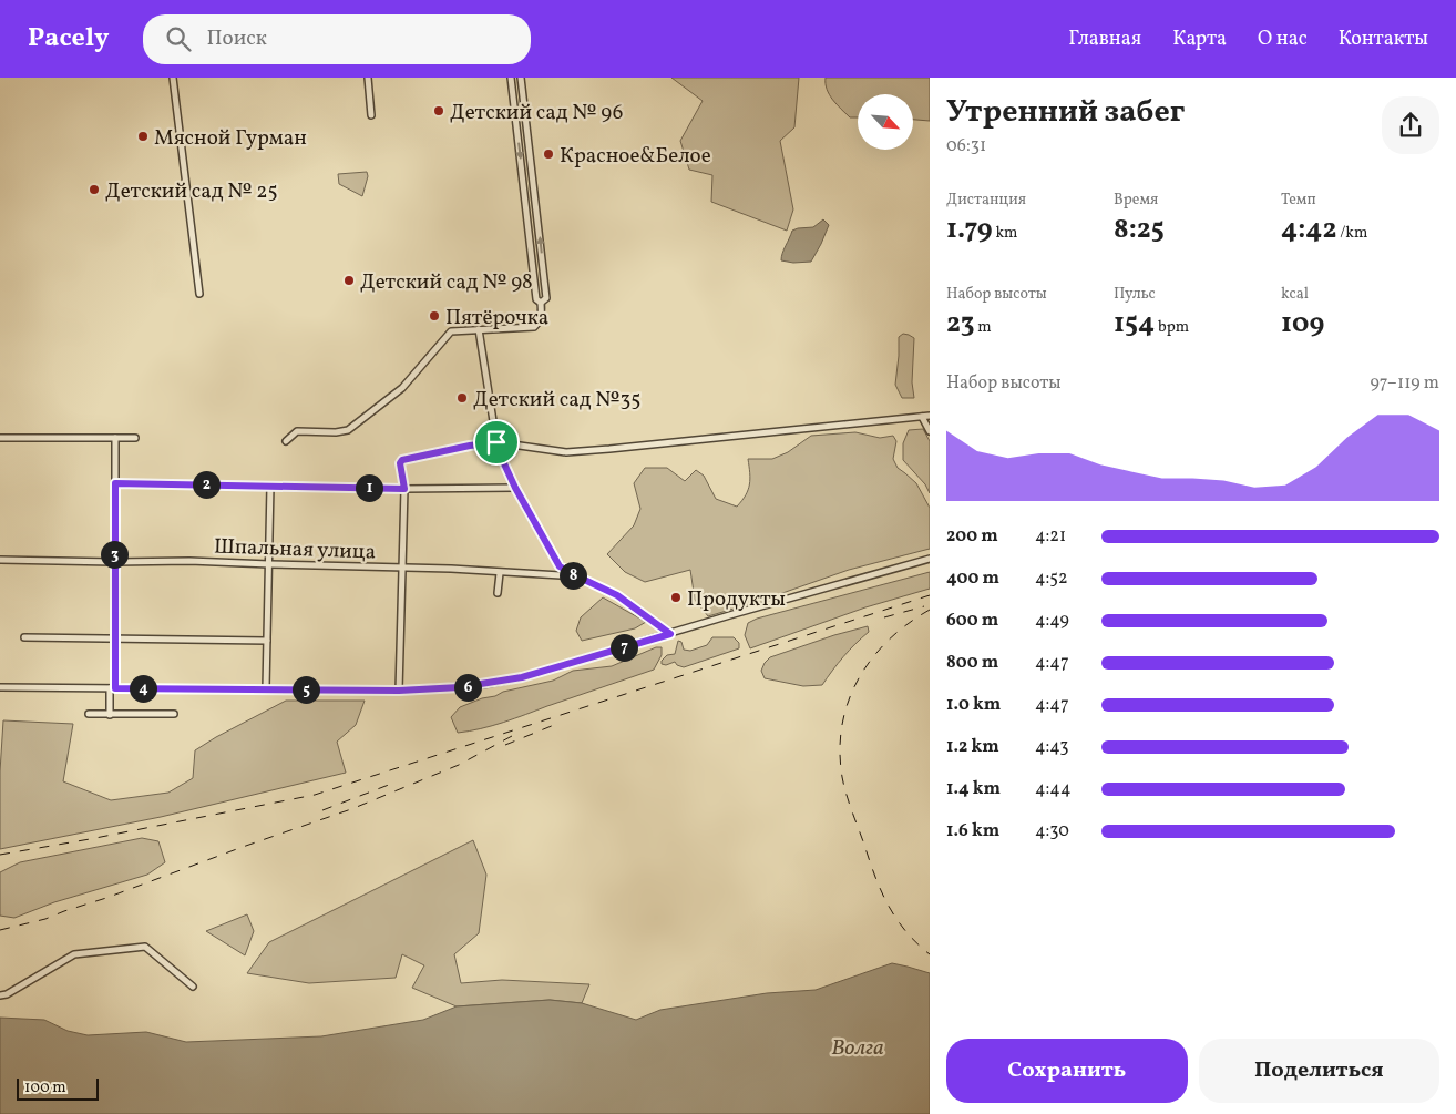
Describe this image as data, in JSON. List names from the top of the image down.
{
  "streets": {
    "street": ["Шпальная улица"]
  },
  "water": ["Волга"],
  "places": [
    "Детский сад № 96",
    "Мясной Гурман",
    "Красное&Белое",
    "Детский сад № 25",
    "Детский сад № 98",
    "Пятёрочка",
    "Детский сад №35",
    "Продукты"
  ],
  "scale_bar": "100 m",
  "north": "bottom right",
  "page": {
    "header": "Pacely",
    "search": "Поиск",
    "nav": [
      "Главная",
      "Карта",
      "О нас",
      "Контакты"
    ],
    "heading": ["Утренний забег", "06:31"],
    "stats": [
      ["Дистанция", "1.79 km"],
      ["Время", "8:25"],
      ["Темп", "4:42 /km"],
      ["Набор высоты", "23 m"],
      ["Пульс", "154 bpm"],
      ["kcal", "109"]
    ],
    "chart": ["Набор высоты", "97–119 m"],
    "pins": [
      "2",
      "1",
      "3",
      "8",
      "7",
      "6",
      "4",
      "5"
    ],
    "list": [
      {
        "name": "200 m",
        "note": "4:21"
      },
      {
        "name": "400 m",
        "note": "4:52"
      },
      {
        "name": "600 m",
        "note": "4:49"
      },
      {
        "name": "800 m",
        "note": "4:47"
      },
      {
        "name": "1.0 km",
        "note": "4:47"
      },
      {
        "name": "1.2 km",
        "note": "4:43"
      },
      {
        "name": "1.4 km",
        "note": "4:44"
      },
      {
        "name": "1.6 km",
        "note": "4:30"
      }
    ],
    "buttons": ["Сохранить", "Поделиться"],
    "scale": "100 m"
  }
}
